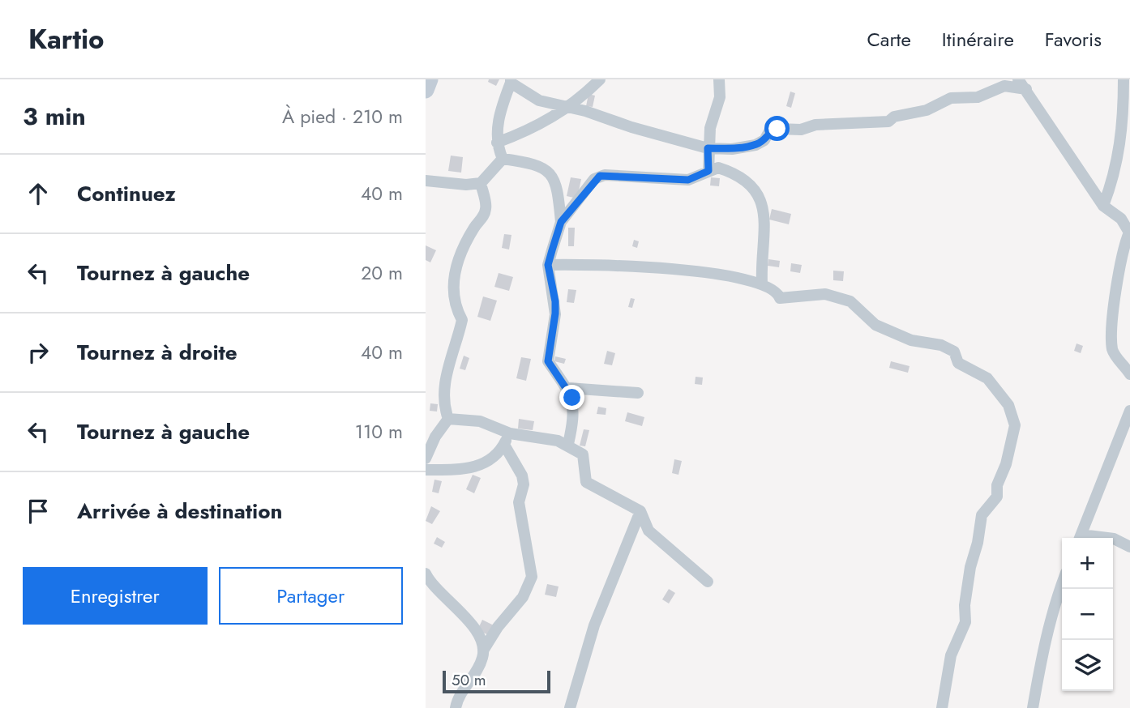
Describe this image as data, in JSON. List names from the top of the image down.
{
  "scale_bar": "50 m",
  "page": {
    "header": "Kartio",
    "nav": ["Carte", "Itinéraire", "Favoris"],
    "heading": ["3 min", "À pied · 210 m"],
    "list": [
      ["Continuez", "40 m"],
      ["Tournez à gauche", "20 m"],
      ["Tournez à droite", "40 m"],
      ["Tournez à gauche", "110 m"],
      "Arrivée à destination"
    ],
    "map_buttons": ["+", "−"],
    "buttons": ["Enregistrer", "Partager"],
    "scale": "50 m"
  }
}
